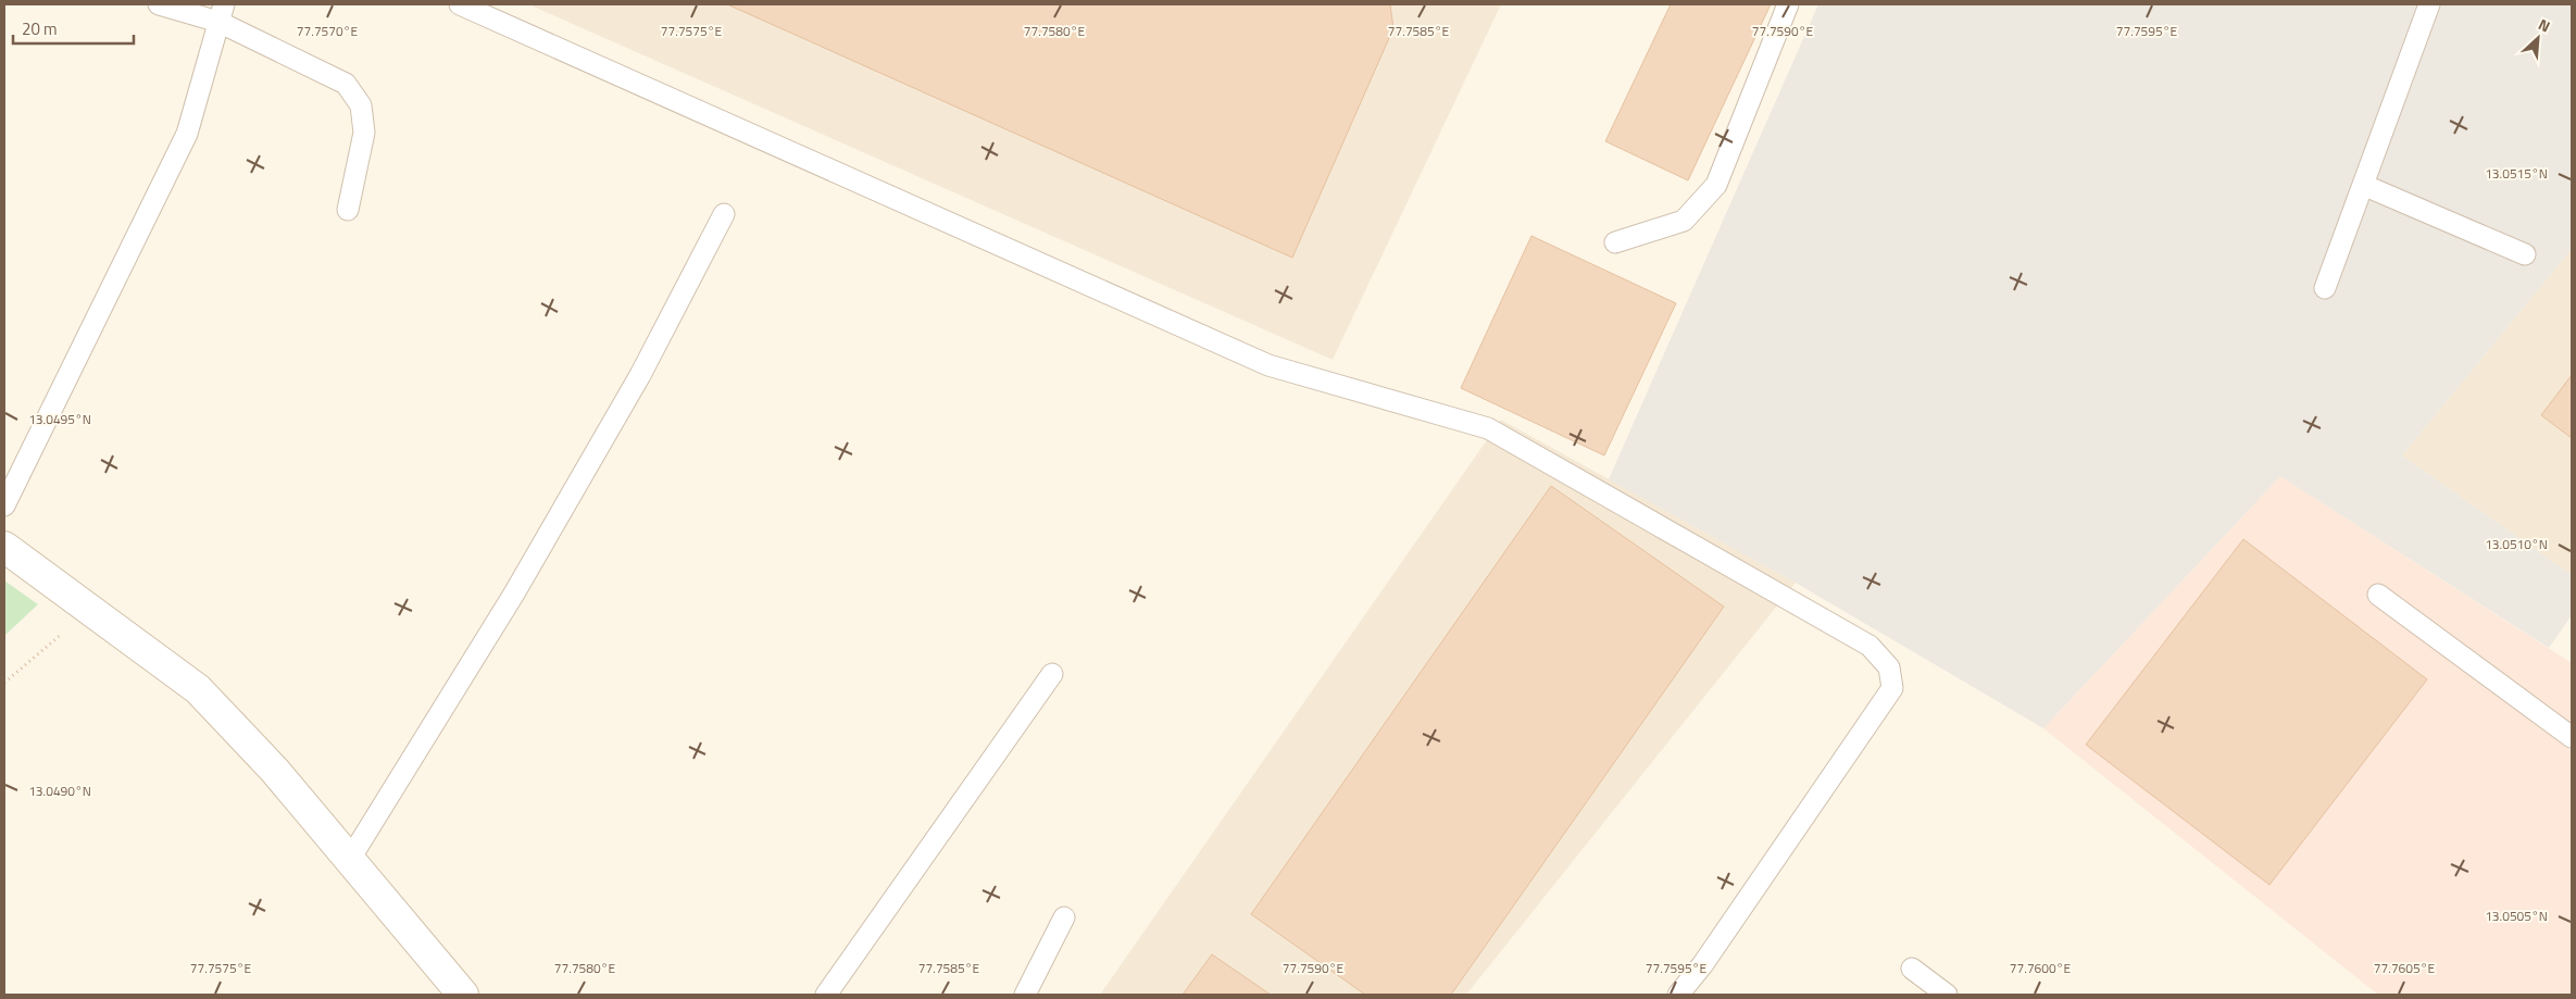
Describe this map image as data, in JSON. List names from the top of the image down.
{
  "scale_bar": "20 m",
  "north": "top right",
  "coordinates": [
    "77.7570°E",
    "77.7575°E",
    "77.7580°E",
    "77.7585°E",
    "77.7590°E",
    "77.7595°E",
    "13.0515°N",
    "13.0495°N",
    "13.0510°N",
    "13.0490°N",
    "13.0505°N",
    "77.7600°E",
    "77.7605°E"
  ]
}
